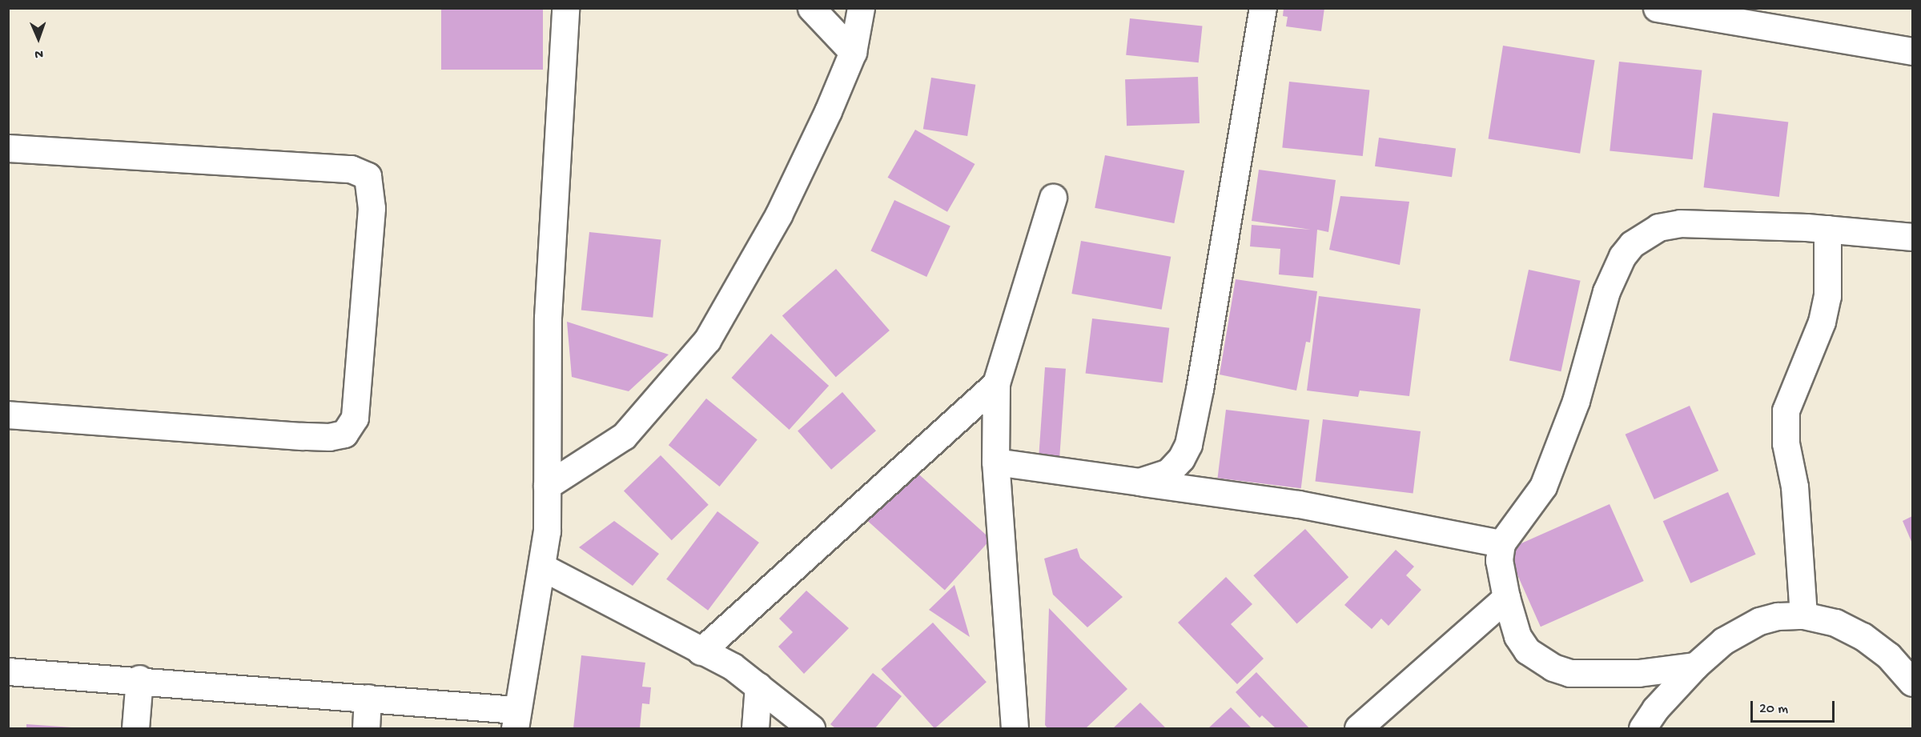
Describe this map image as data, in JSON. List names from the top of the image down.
{
  "scale_bar": "20 m",
  "north": "bottom"
}
